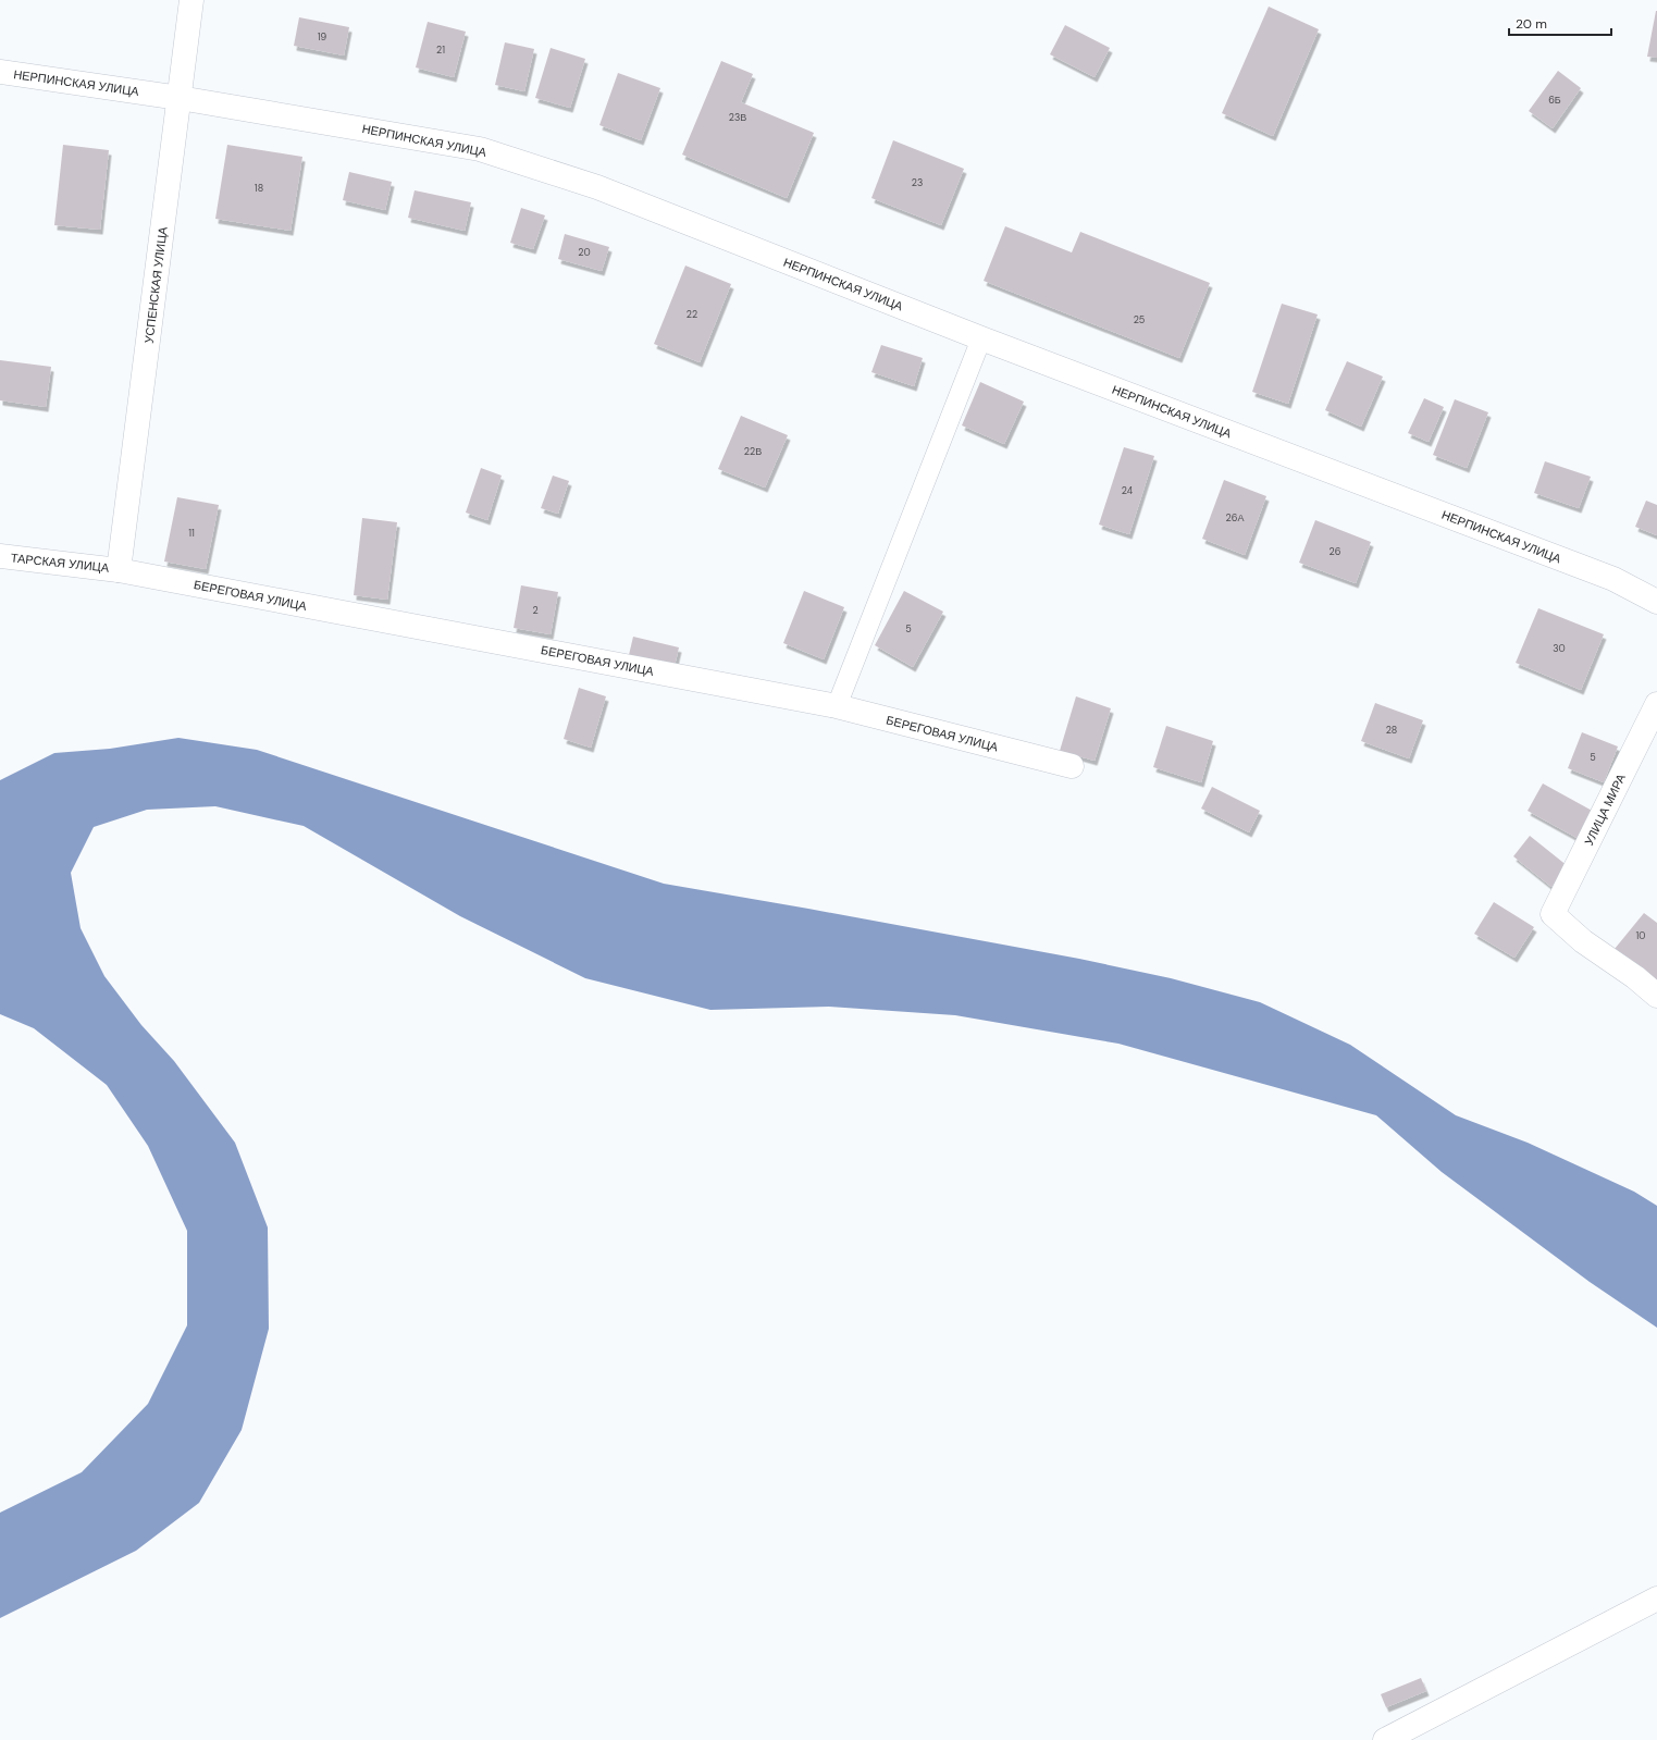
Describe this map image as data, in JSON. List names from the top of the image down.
{
  "streets": {
    "street": [
      "НЕРПИНСКАЯ УЛИЦА",
      "УСПЕНСКАЯ УЛИЦА",
      "ТАРСКАЯ УЛИЦА",
      "БЕРЕГОВАЯ УЛИЦА",
      "УЛИЦА МИРА"
    ]
  },
  "crossings": [
    ["НЕРПИНСКАЯ УЛИЦА", "УСПЕНСКАЯ УЛИЦА"],
    ["УСПЕНСКАЯ УЛИЦА", "ТАРСКАЯ УЛИЦА"],
    ["УСПЕНСКАЯ УЛИЦА", "БЕРЕГОВАЯ УЛИЦА"],
    ["ТАРСКАЯ УЛИЦА", "БЕРЕГОВАЯ УЛИЦА"]
  ],
  "house_numbers": [
    "19",
    "21",
    "6Б",
    "23В",
    "23",
    "18",
    "20",
    "22",
    "25",
    "22В",
    "24",
    "26А",
    "11",
    "26",
    "2",
    "5",
    "30",
    "28",
    "5",
    "10"
  ],
  "scale_bar": "20 m"
}
